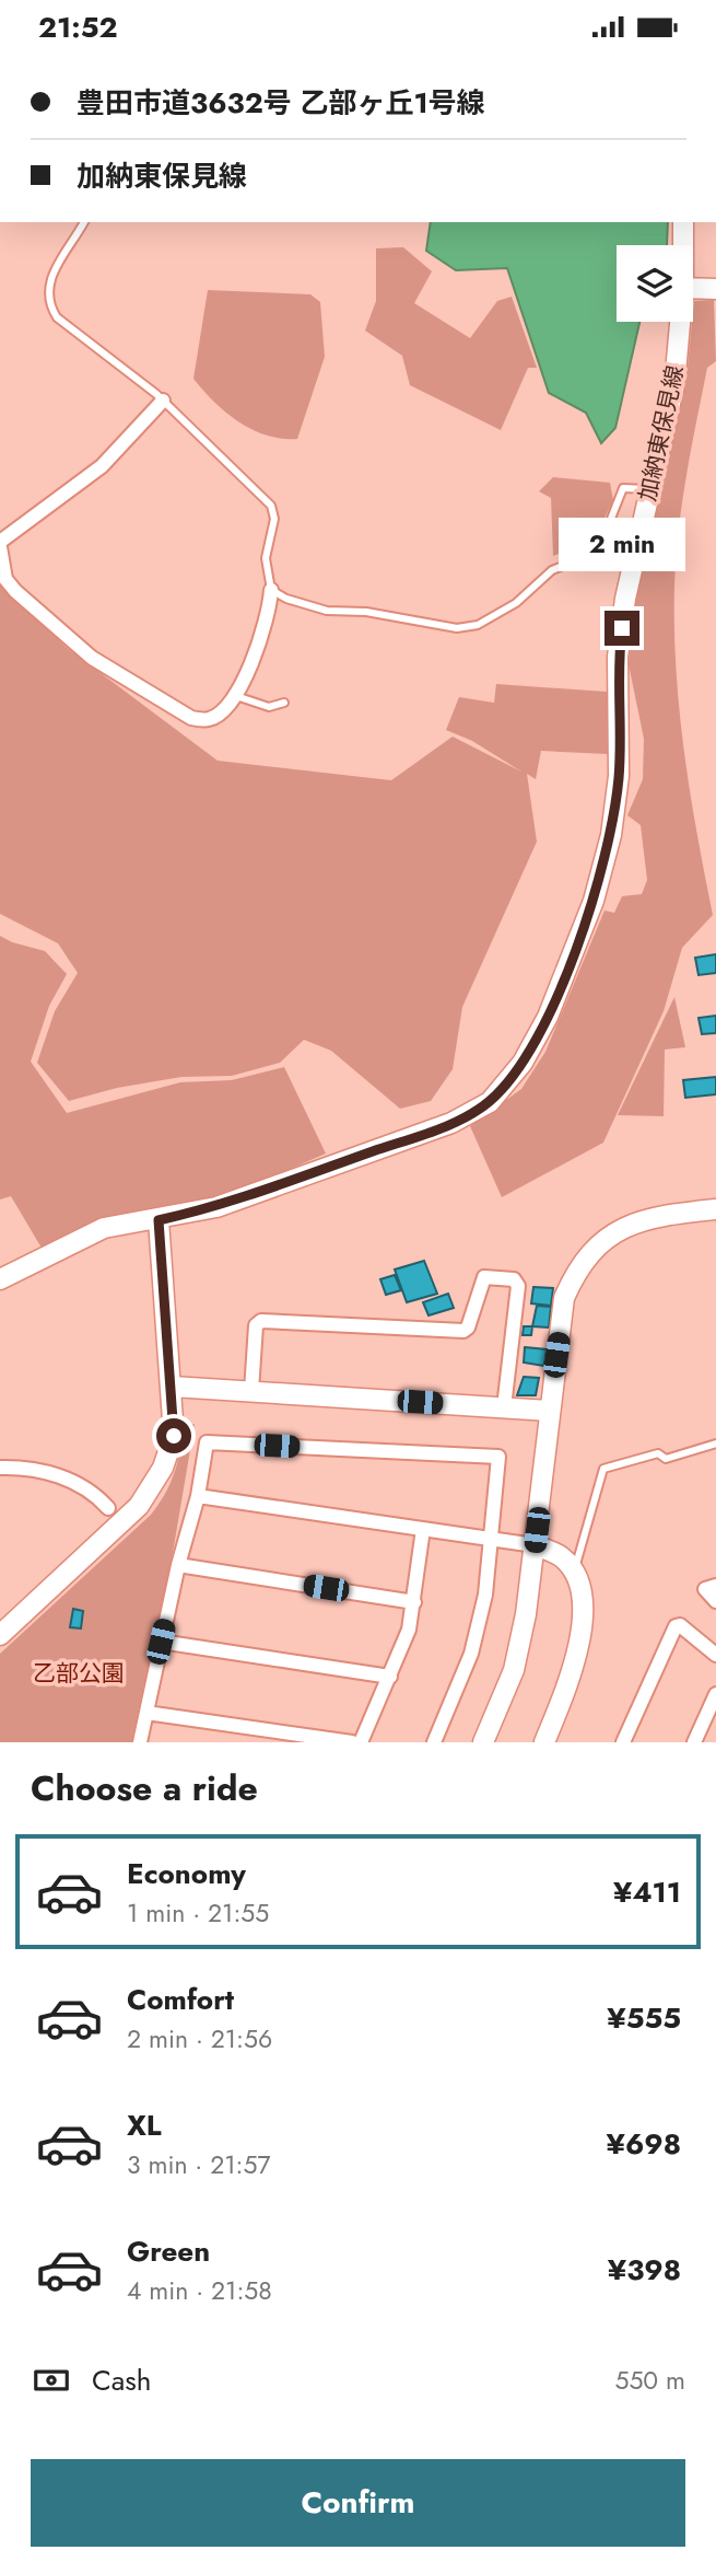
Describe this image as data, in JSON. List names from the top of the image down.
{
  "streets": {
    "street": ["加納東保見線"]
  },
  "parks": ["乙部公園"],
  "page": {
    "status": "21:52",
    "banner": ["豊田市道3632号 乙部ヶ丘1号線", "加納東保見線"],
    "bubble": "2 min",
    "heading": "Choose a ride",
    "list": [
      {
        "name": "Economy",
        "note": "1 min · 21:55",
        "value": "¥411"
      },
      {
        "name": "Comfort",
        "note": "2 min · 21:56",
        "value": "¥555"
      },
      {
        "name": "XL",
        "note": "3 min · 21:57",
        "value": "¥698"
      },
      {
        "name": "Green",
        "note": "4 min · 21:58",
        "value": "¥398"
      }
    ],
    "pay": ["Cash", "550 m"],
    "buttons": "Confirm"
  }
}
